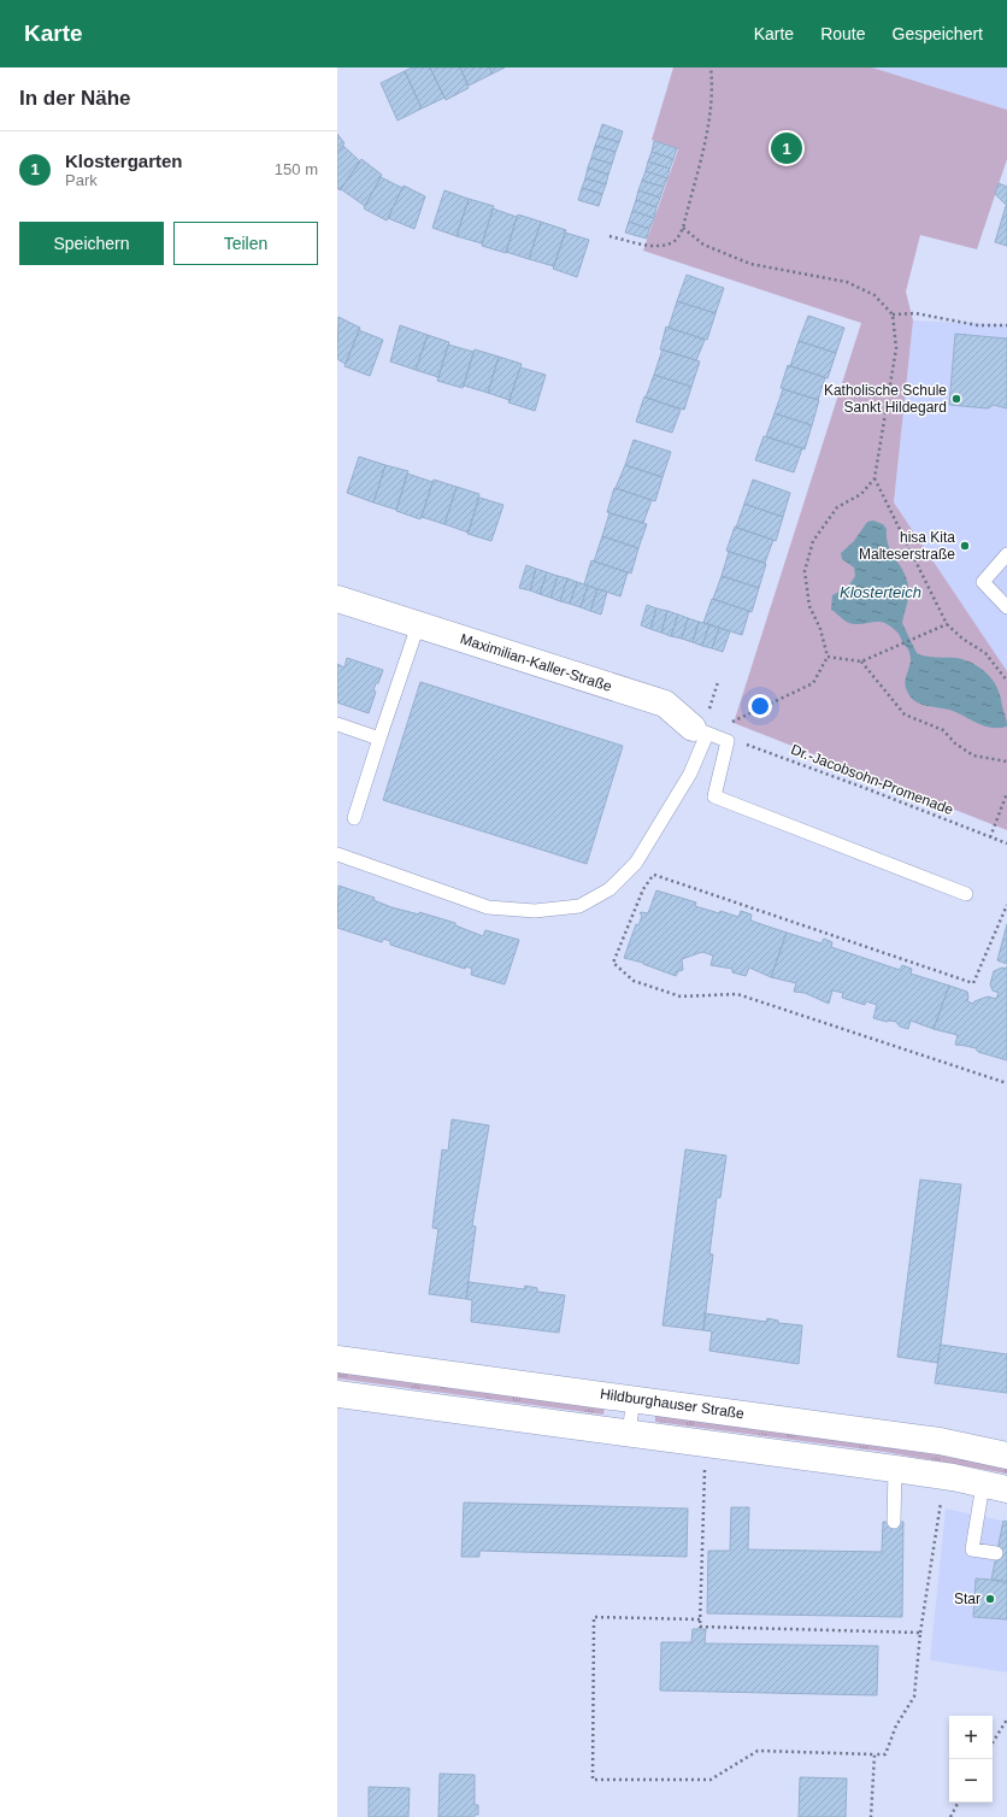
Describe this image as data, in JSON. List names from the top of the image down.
{
  "streets": {
    "main road": ["Maximilian-Kaller-Straße", "Hildburghauser Straße"],
    "path": ["Dr.-Jacobsohn-Promenade"]
  },
  "crossings": [
    ["Maximilian-Kaller-Straße", "Dr.-Jacobsohn-Promenade"]
  ],
  "water": ["Klosterteich"],
  "places": ["Katholische Schule Sankt Hildegard", "hisa Kita Malteserstraße", "Star"],
  "page": {
    "header": "Karte",
    "nav": ["Karte", "Route", "Gespeichert"],
    "heading": "In der Nähe",
    "list": [
      {
        "mark": "1",
        "name": "Klostergarten",
        "note": "Park",
        "value": "150 m"
      }
    ],
    "pins": "1",
    "buttons": ["Speichern", "Teilen"],
    "map_buttons": ["+", "−"]
  }
}
